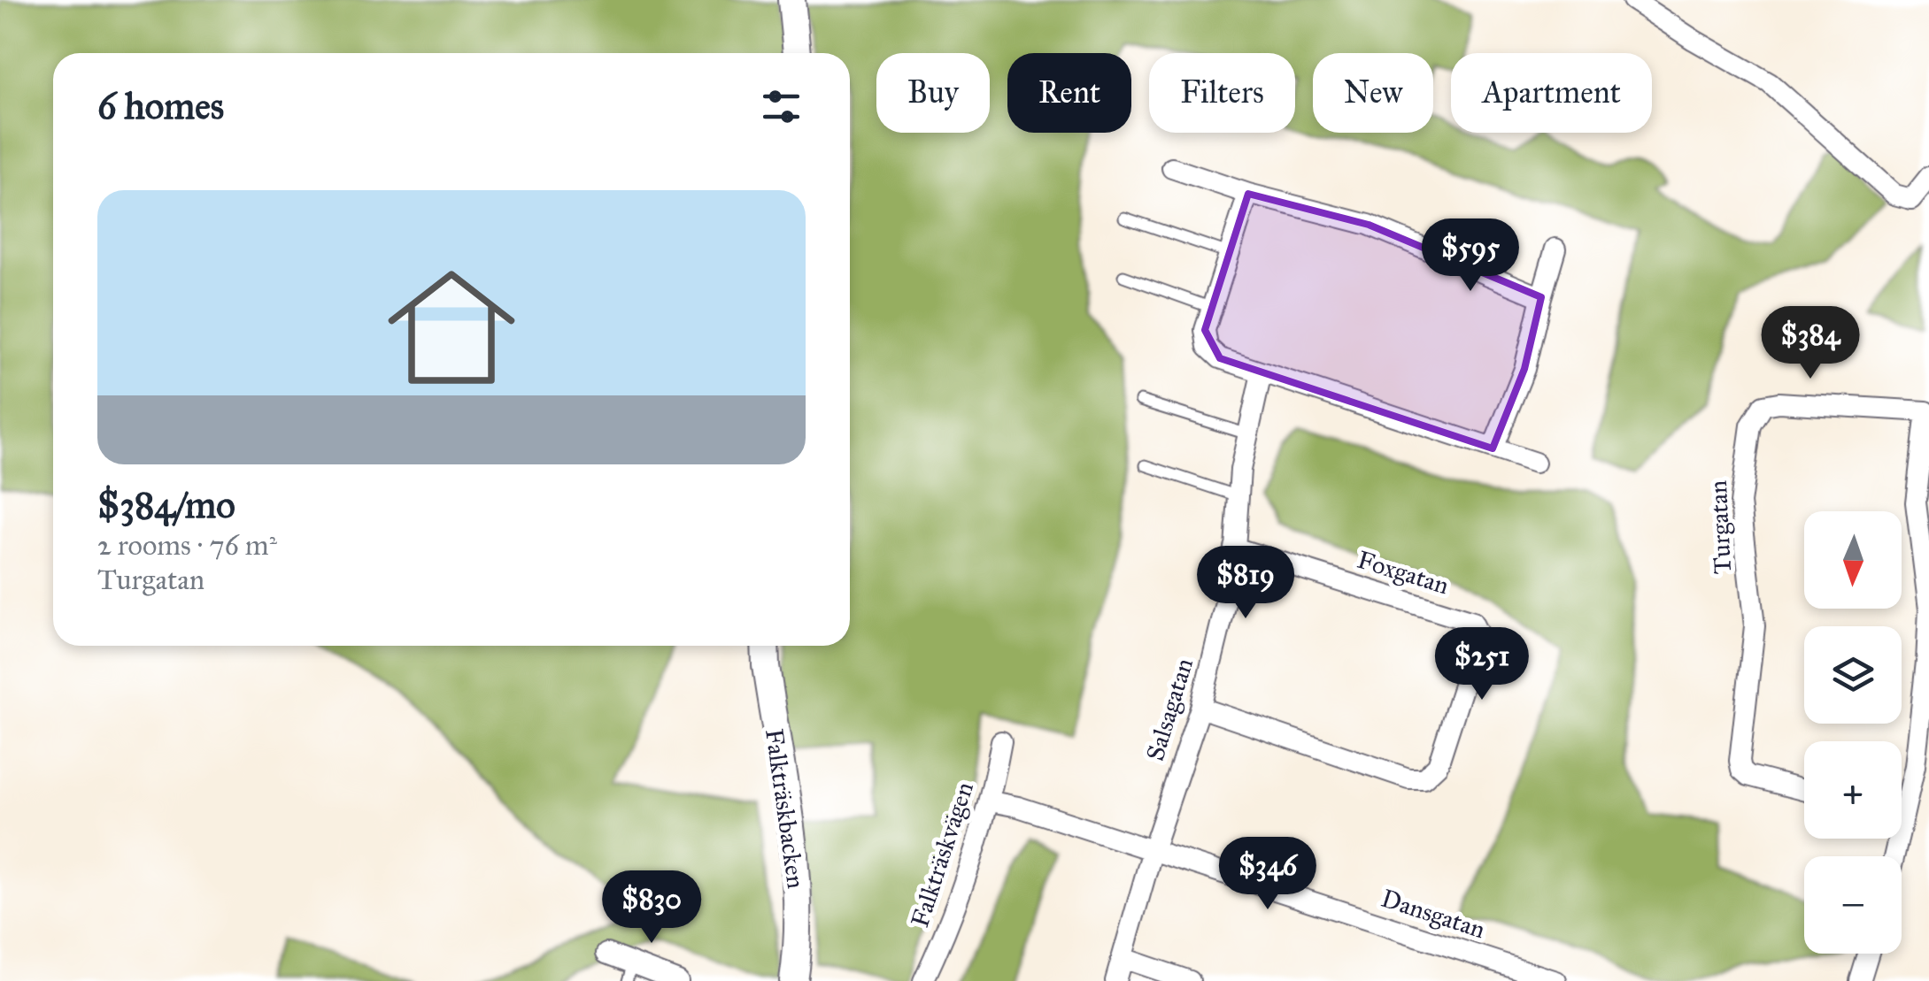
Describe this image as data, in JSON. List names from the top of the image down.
{
  "streets": {
    "street": [
      "Turgatan",
      "Foxgatan",
      "Salsagatan",
      "Falkträskbacken",
      "Falkträskvägen",
      "Dansgatan"
    ]
  },
  "crossings": [
    ["Foxgatan", "Salsagatan"],
    ["Salsagatan", "Dansgatan"],
    ["Falkträskvägen", "Dansgatan"]
  ],
  "north": "bottom",
  "page": {
    "chip": [
      "Buy",
      "Rent",
      "Filters",
      "New",
      "Apartment"
    ],
    "heading": "6 homes",
    "list": [
      {
        "name": "$384/mo",
        "note": "2 rooms · 76 m² · Turgatan"
      }
    ],
    "price": [
      "$595",
      "$384",
      "$819",
      "$251",
      "$346",
      "$830"
    ],
    "map_buttons": ["+", "−"]
  }
}
